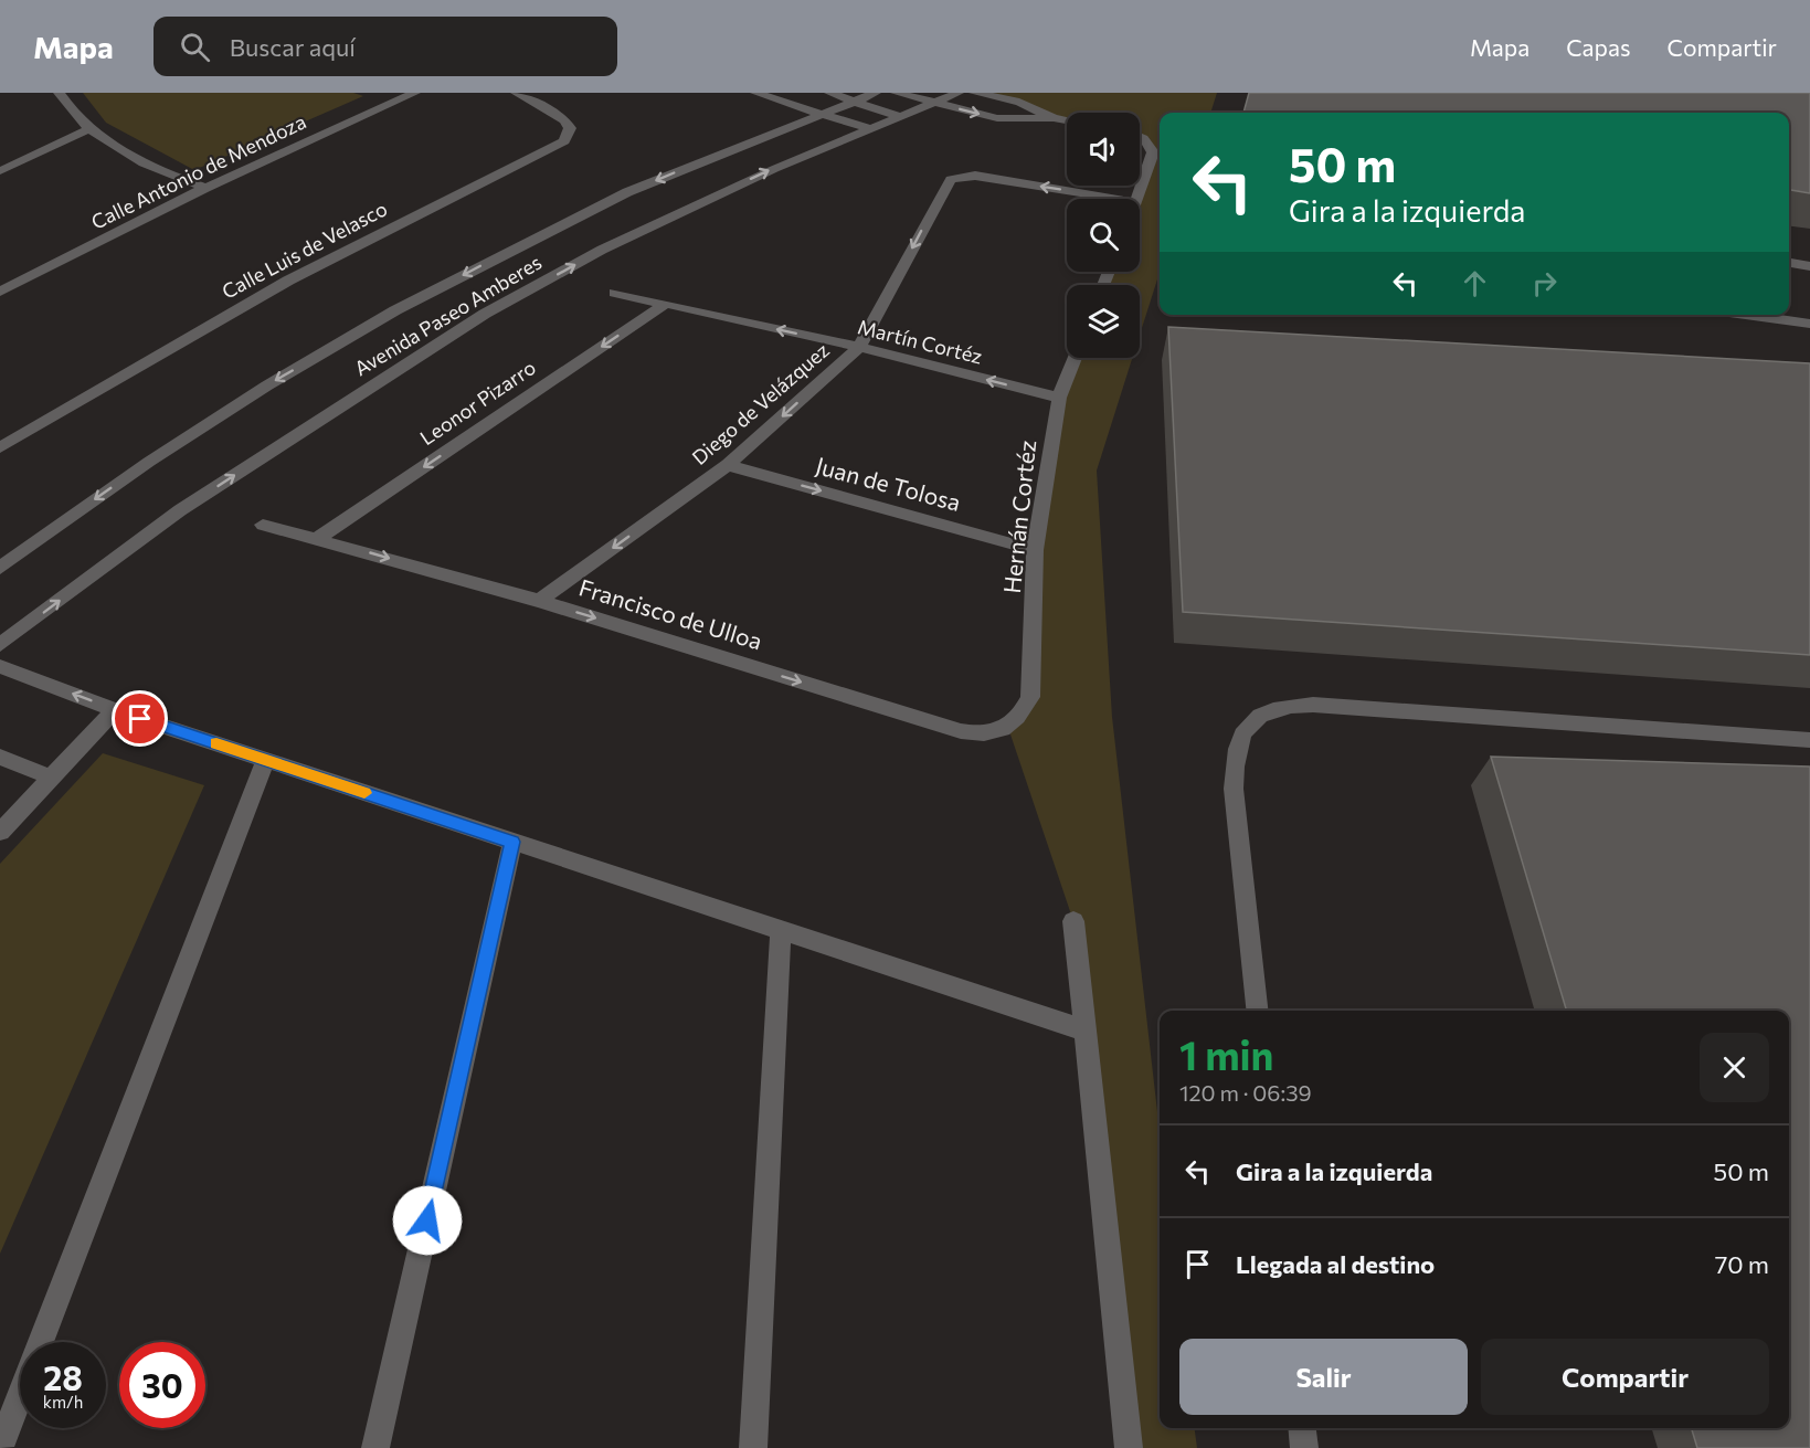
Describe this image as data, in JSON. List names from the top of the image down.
{
  "streets": {
    "street": [
      "Calle Antonio de Mendoza",
      "Calle Luis de Velasco",
      "Avenida Paseo Amberes",
      "Martín Cortéz",
      "Leonor Pizarro",
      "Diego de Velázquez",
      "Juan de Tolosa",
      "Hernán Cortéz",
      "Francisco de Ulloa"
    ]
  },
  "crossings": [
    ["Martín Cortéz", "Leonor Pizarro"],
    ["Martín Cortéz", "Diego de Velázquez"],
    ["Martín Cortéz", "Hernán Cortéz"],
    ["Leonor Pizarro", "Francisco de Ulloa"],
    ["Diego de Velázquez", "Juan de Tolosa"],
    ["Diego de Velázquez", "Francisco de Ulloa"],
    ["Juan de Tolosa", "Hernán Cortéz"],
    ["Hernán Cortéz", "Francisco de Ulloa"]
  ],
  "one_way": [
    "Martín Cortéz",
    "Leonor Pizarro",
    "Diego de Velázquez",
    "Juan de Tolosa",
    "Francisco de Ulloa"
  ],
  "page": {
    "header": "Mapa",
    "search": "Buscar aquí",
    "nav": ["Mapa", "Capas", "Compartir"],
    "turn": ["50 m", "Gira a la izquierda"],
    "heading": ["1 min", "120 m · 06:39"],
    "list": [
      {
        "name": "Gira a la izquierda",
        "value": "50 m"
      },
      {
        "name": "Llegada al destino",
        "value": "70 m"
      }
    ],
    "buttons": ["Salir", "Compartir"],
    "speed": "28 km/h",
    "limit": "30"
  }
}
